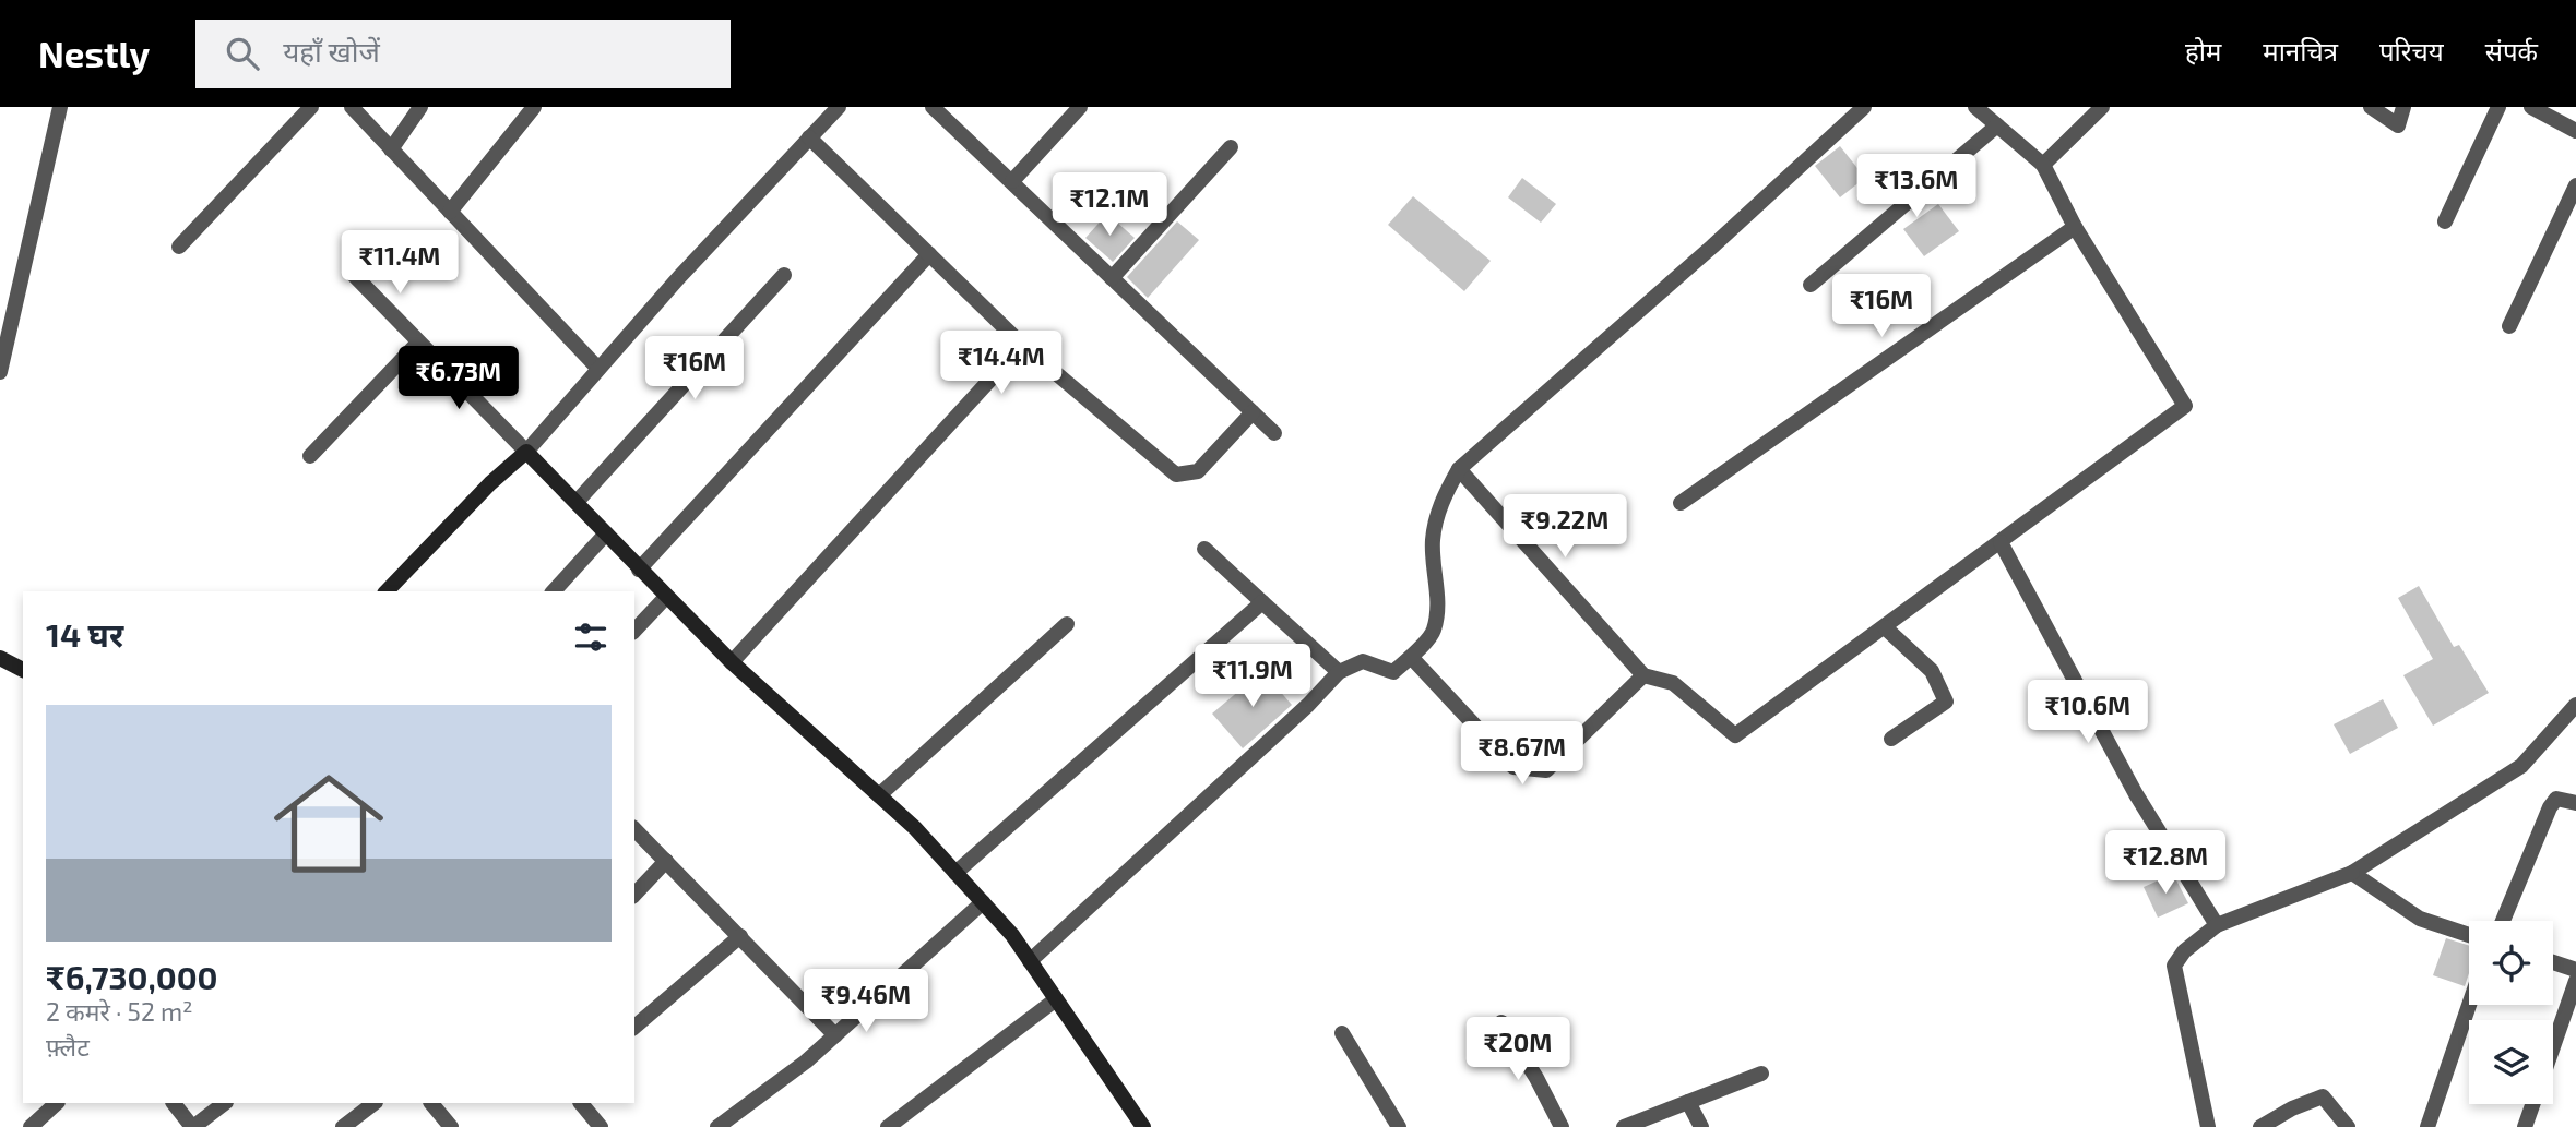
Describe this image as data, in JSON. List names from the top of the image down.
{
  "page": {
    "header": "Nestly",
    "search": "यहाँ खोजें",
    "nav": [
      "होम",
      "मानचित्र",
      "परिचय",
      "संपर्क"
    ],
    "price": [
      "₹13.6M",
      "₹12.1M",
      "₹11.4M",
      "₹16M",
      "₹14.4M",
      "₹16M",
      "₹6.73M",
      "₹9.22M",
      "₹11.9M",
      "₹10.6M",
      "₹8.67M",
      "₹12.8M",
      "₹9.46M",
      "₹20M"
    ],
    "heading": "14 घर",
    "list": [
      {
        "name": "₹6,730,000",
        "note": "2 कमरे · 52 m² · फ़्लैट"
      }
    ]
  }
}
